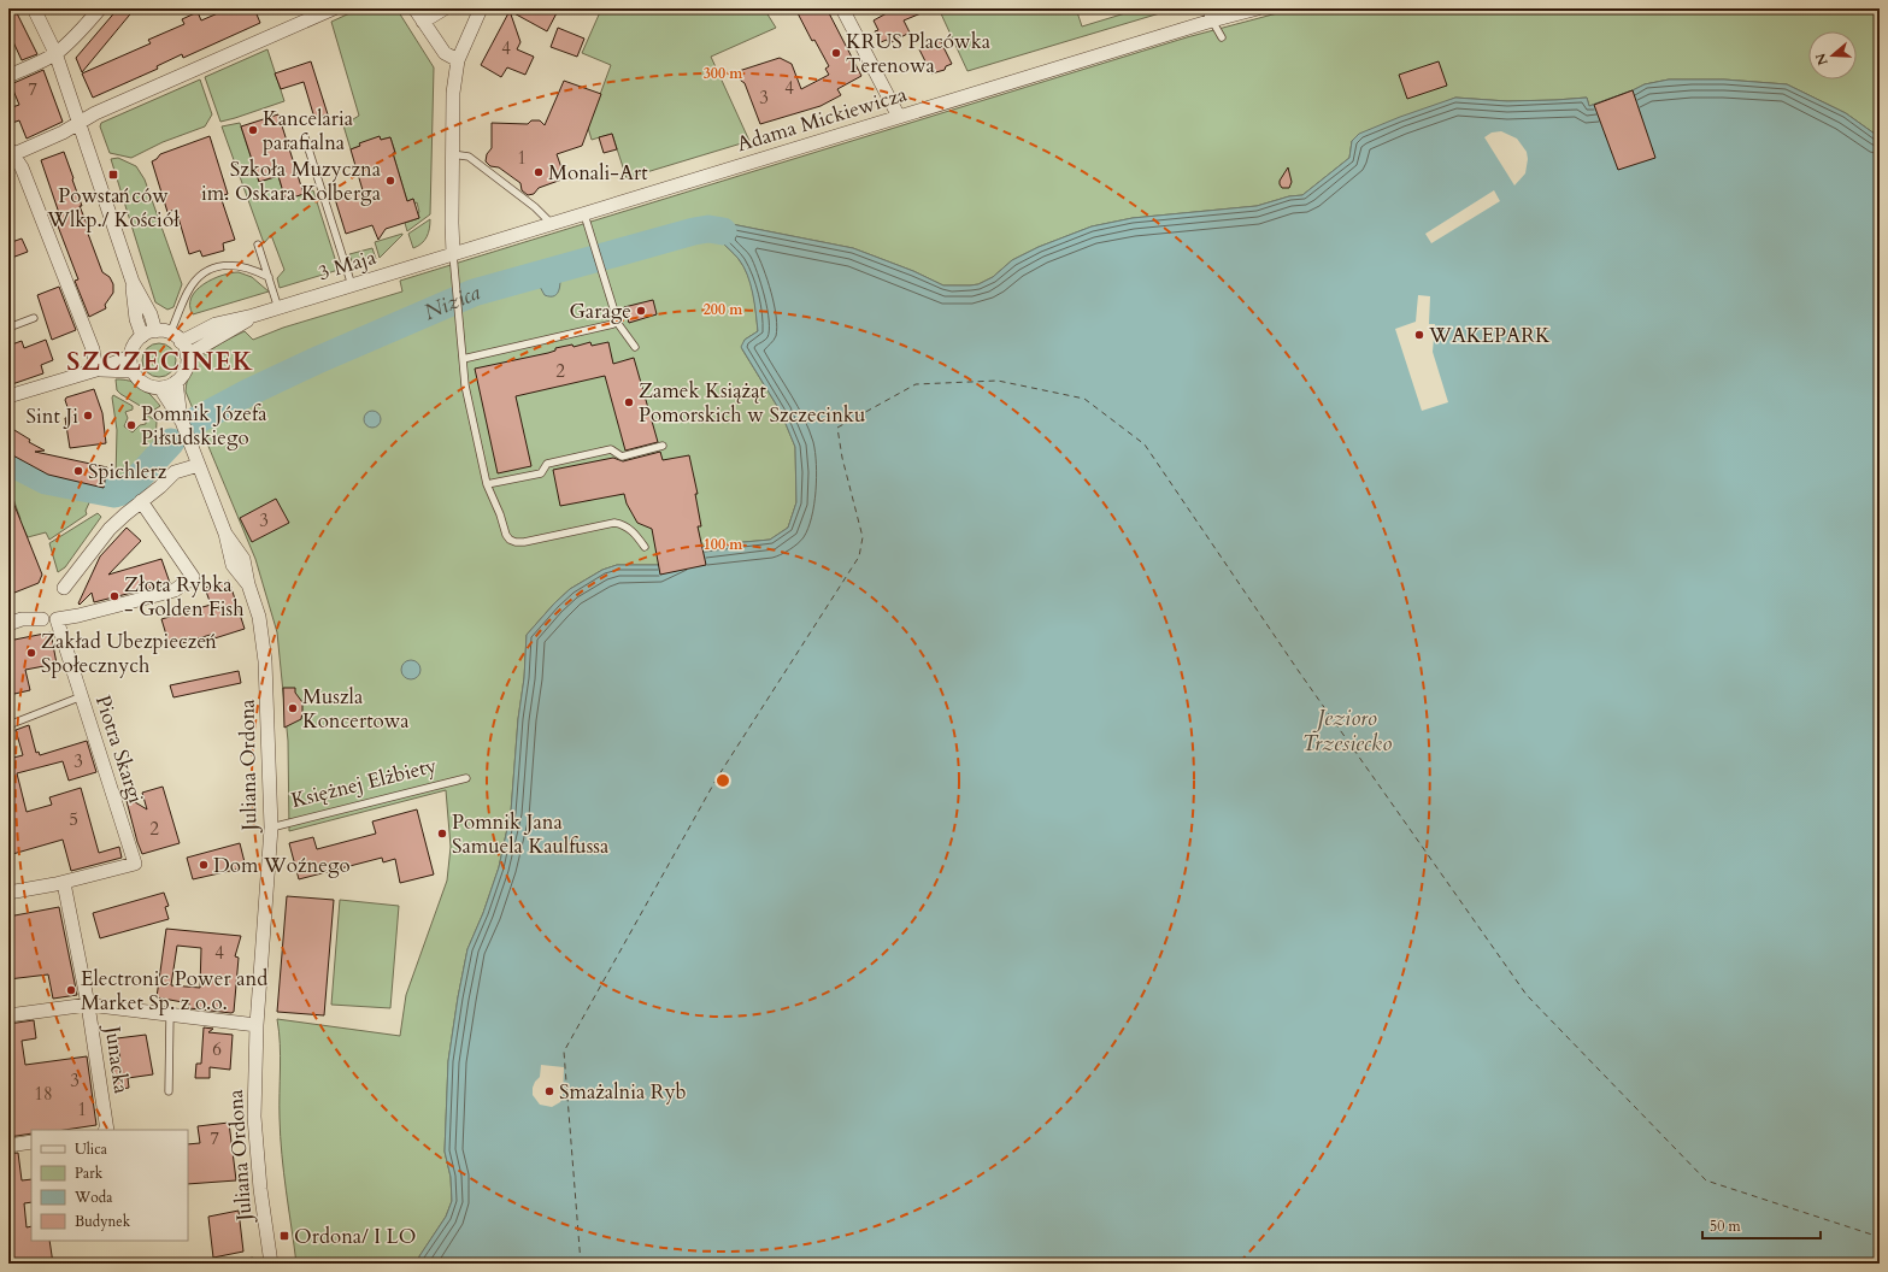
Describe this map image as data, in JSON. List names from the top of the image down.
{
  "streets": {
    "street": [
      "Adama Mickiewicza",
      "3 Maja",
      "Piotra Skargi",
      "Juliana Ordona",
      "Junacka"
    ],
    "lane": ["Księżnej Elżbiety"]
  },
  "crossings": [
    ["Adama Mickiewicza", "3 Maja"],
    ["Piotra Skargi", "Junacka"],
    ["Juliana Ordona", "Księżnej Elżbiety"]
  ],
  "districts": ["SZCZECINEK"],
  "water": ["Nizica", "Jezioro Trzesiecko"],
  "places": {
    "other": [
      "KRUS Placówka Terenowa",
      "Kancelaria parafialna",
      "Monali-Art",
      "Szkoła Muzyczna im. Oskara Kolberga",
      "Garage",
      "WAKEPARK",
      "Zamek Książąt Pomorskich w Szczecinku",
      "Sint Ji",
      "Pomnik Józefa Piłsudskiego",
      "Spichlerz",
      "Złota Rybka - Golden Fish",
      "Zakład Ubezpieczeń Społecznych",
      "Muszla Koncertowa",
      "Pomnik Jana Samuela Kaulfussa",
      "Dom Woźnego",
      "Electronic Power and Market Sp. z o.o.",
      "Smażalnia Ryb"
    ],
    "transit": ["Powstańców Wlkp./ Kościół", "Ordona/ I LO"]
  },
  "house_numbers": [
    "4",
    "4",
    "7",
    "3",
    "1",
    "2",
    "3",
    "3",
    "5",
    "2",
    "4",
    "6",
    "3",
    "18",
    "1",
    "7"
  ],
  "legend": [
    "Ulica",
    "Park",
    "Woda",
    "Budynek"
  ],
  "scale_bar": "50 m",
  "north": "left",
  "rings": ["300 m", "200 m", "100 m"]
}
